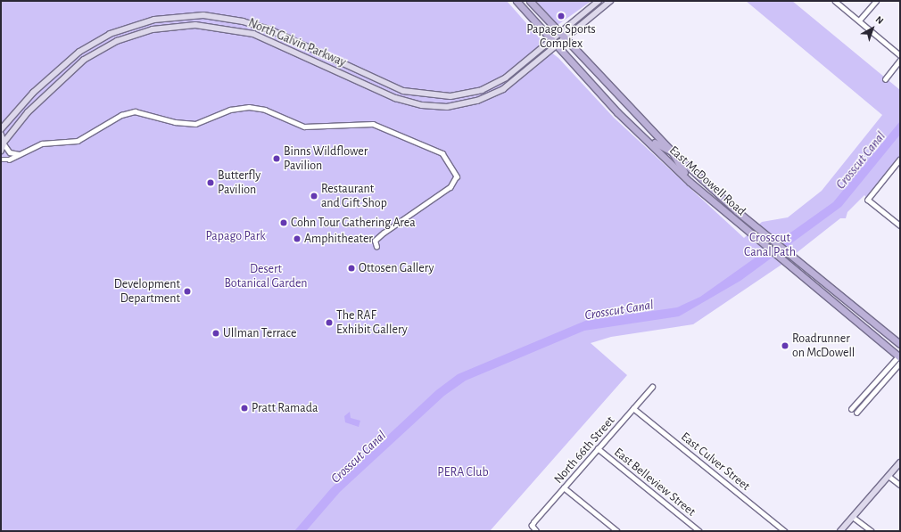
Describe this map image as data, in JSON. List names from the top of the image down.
{
  "streets": {
    "main road": ["North Galvin Parkway", "East McDowell Road"],
    "street": ["North 66th Street", "East Culver Street", "East Belleview Street"]
  },
  "crossings": [
    ["North Galvin Parkway", "East McDowell Road"],
    ["North 66th Street", "East Culver Street"],
    ["North 66th Street", "East Belleview Street"]
  ],
  "water": ["Crosscut Canal"],
  "parks": [
    "Papago Park",
    "Crosscut Canal Path",
    "Desert Botanical Garden",
    "PERA Club"
  ],
  "places": [
    "Papago Sports Complex",
    "Binns Wildflower Pavilion",
    "Butterfly Pavilion",
    "Restaurant and Gift Shop",
    "Cohn Tour Gathering Area",
    "Amphitheater",
    "Ottosen Gallery",
    "Development Department",
    "The RAF Exhibit Gallery",
    "Ullman Terrace",
    "Roadrunner on McDowell",
    "Pratt Ramada"
  ],
  "north": "top right"
}
